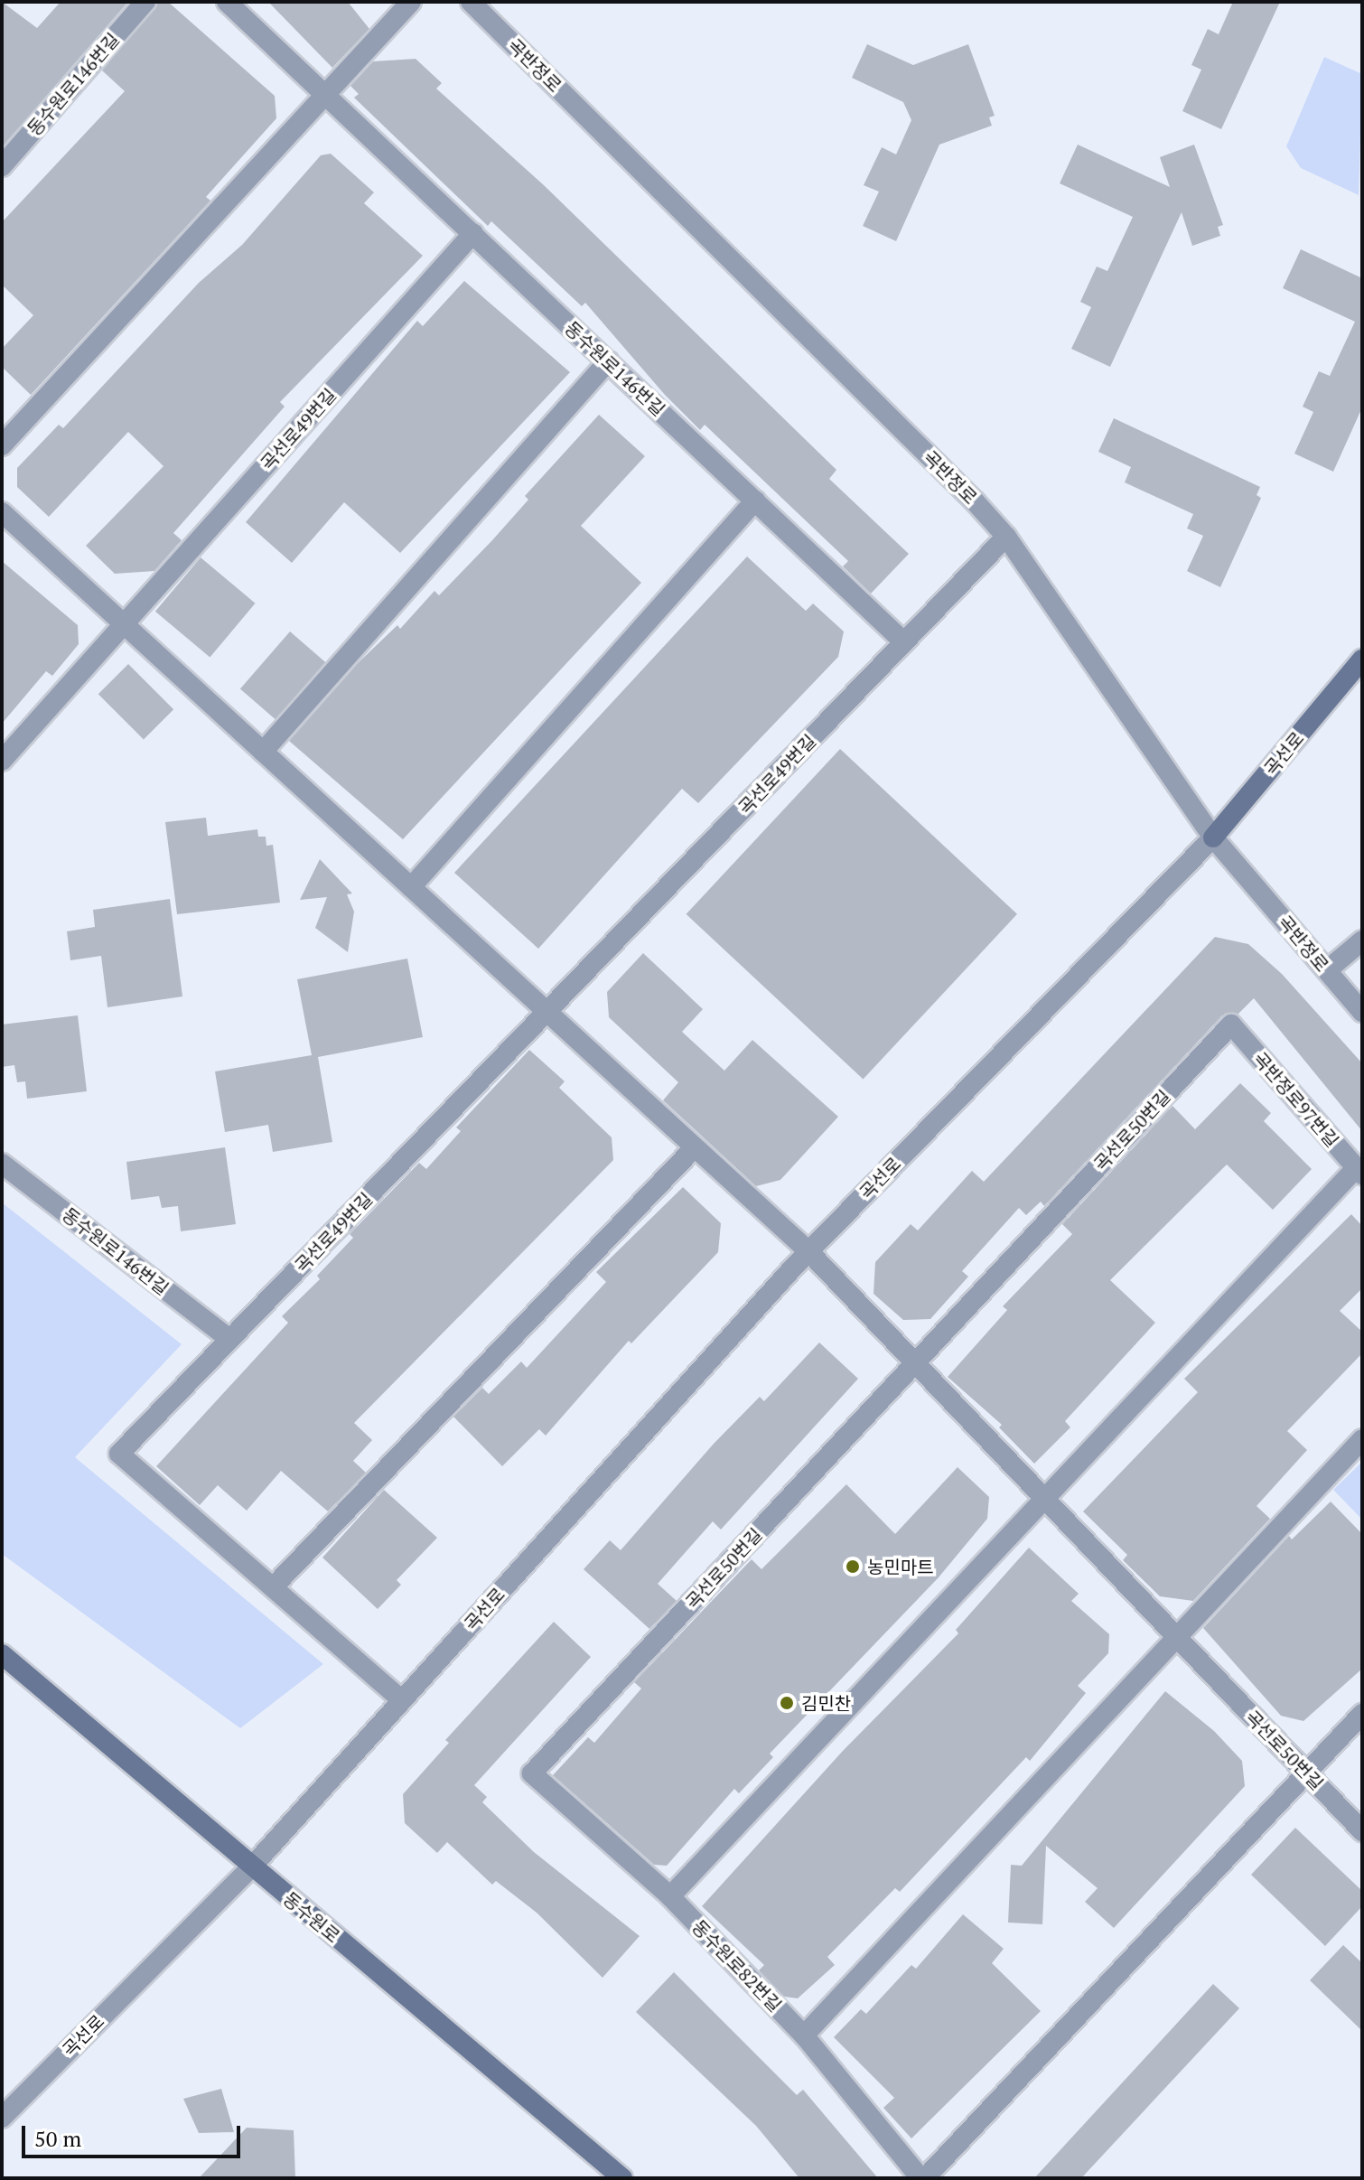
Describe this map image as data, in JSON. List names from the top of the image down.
{
  "streets": {
    "main road": ["곡선로", "동수원로"],
    "street": [
      "곡반정로",
      "동수원로146번길",
      "곡선로49번길",
      "곡반정로97번길",
      "곡선로50번길",
      "동수원로82번길"
    ]
  },
  "crossings": [
    ["곡반정로", "곡선로49번길"],
    ["곡반정로", "곡선로"],
    ["동수원로146번길", "곡선로49번길"],
    ["곡선로", "곡선로50번길"],
    ["곡선로", "동수원로"],
    ["곡반정로97번길", "곡선로50번길"],
    ["곡선로50번길", "동수원로82번길"]
  ],
  "places": ["농민마트", "김민찬"],
  "scale_bar": "50 m"
}
